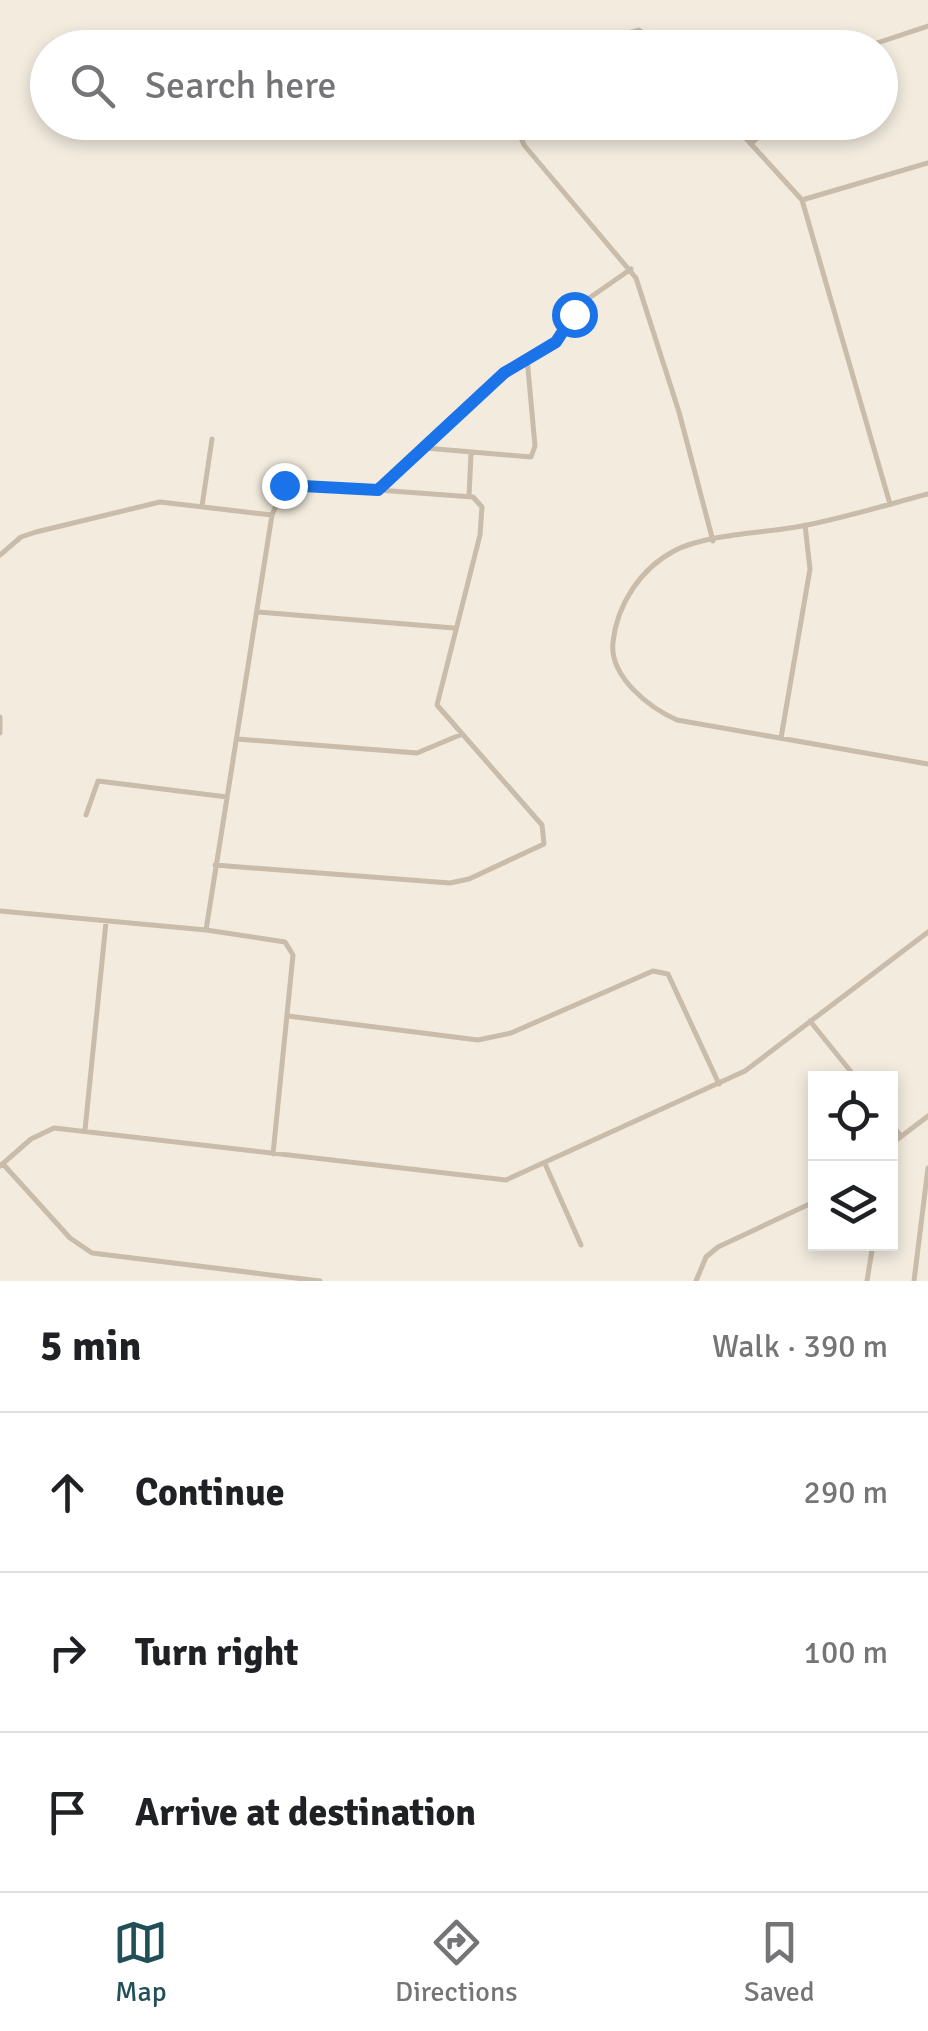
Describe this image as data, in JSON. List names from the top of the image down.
{
  "page": {
    "search": "Search here",
    "heading": ["5 min", "Walk · 390 m"],
    "list": [
      ["Continue", "290 m"],
      ["Turn right", "100 m"],
      "Arrive at destination"
    ],
    "nav": ["Map", "Directions", "Saved"]
  }
}
